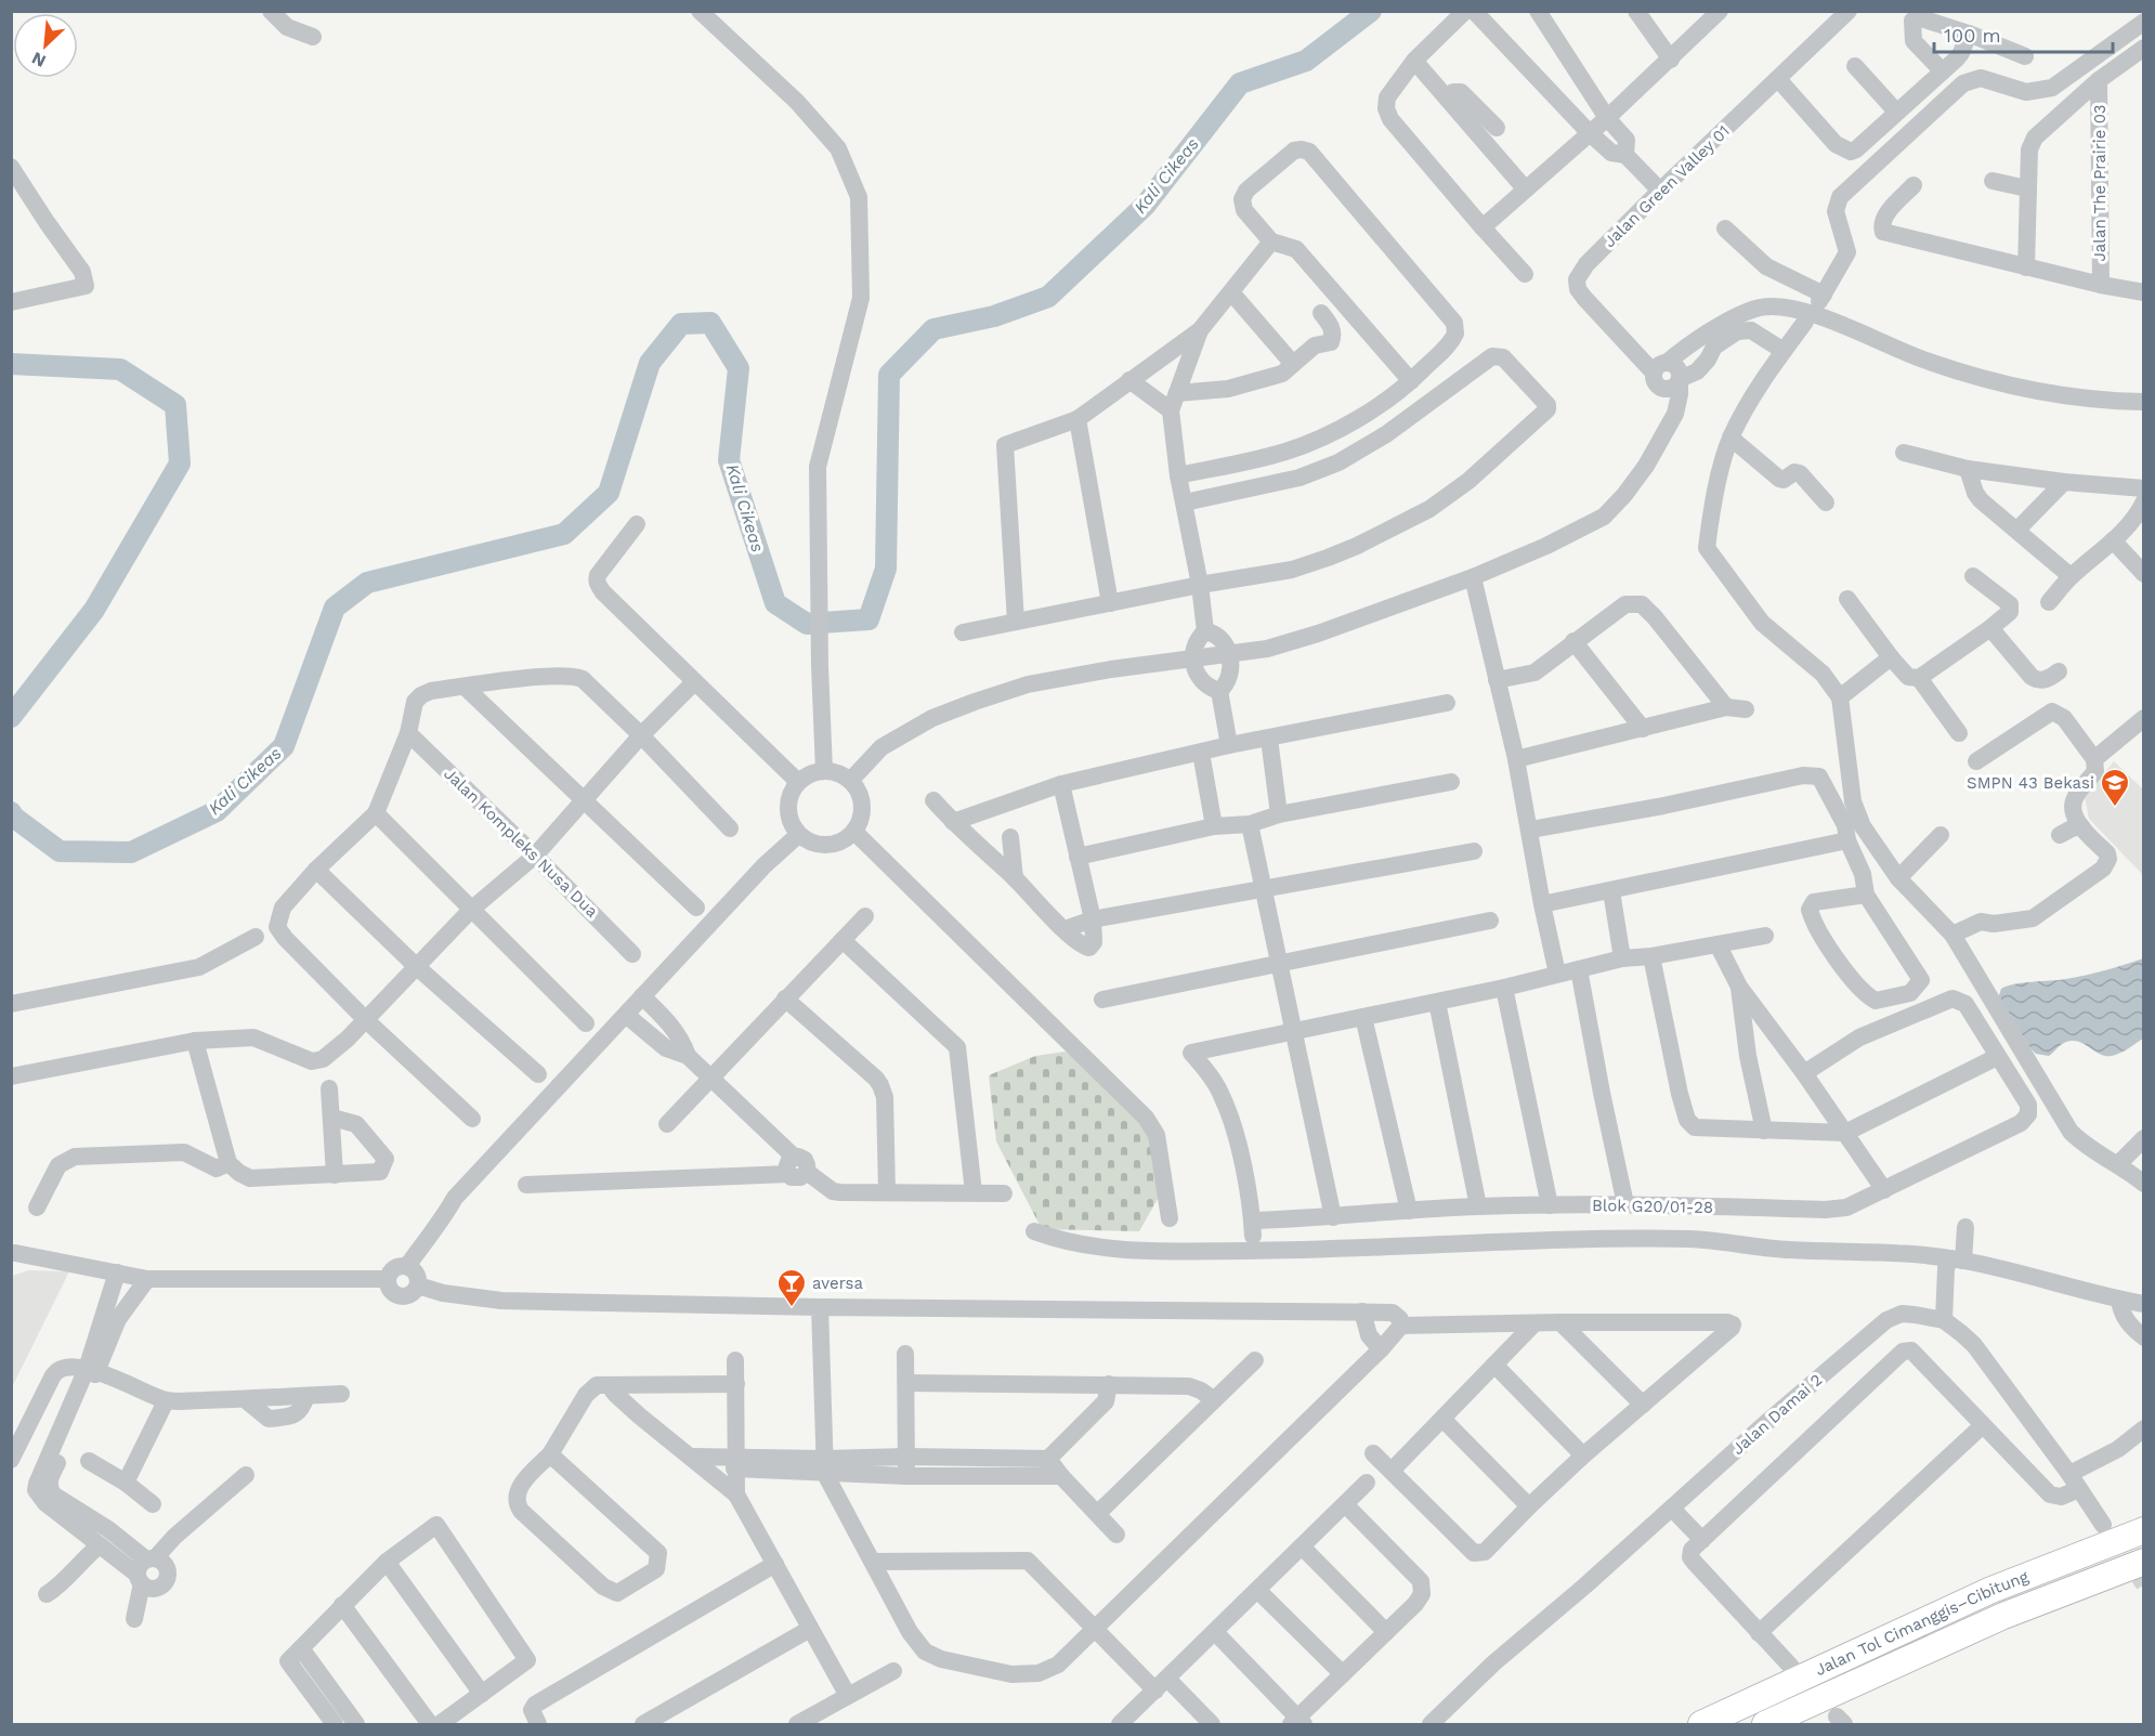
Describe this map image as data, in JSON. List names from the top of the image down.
{
  "streets": {
    "highway": ["Jalan Tol Cimanggis–Cibitung"],
    "street": [
      "Jalan The Prairie 03",
      "Jalan Green Valley 01",
      "Jalan Kompleks Nusa Dua",
      "Blok G20/01-28",
      "Jalan Damai 2"
    ]
  },
  "water": ["Kali Cikeas"],
  "places": {
    "school or university": ["SMPN 43 Bekasi"],
    "bar": ["aversa"]
  },
  "scale_bar": "100 m",
  "north": "bottom left"
}
